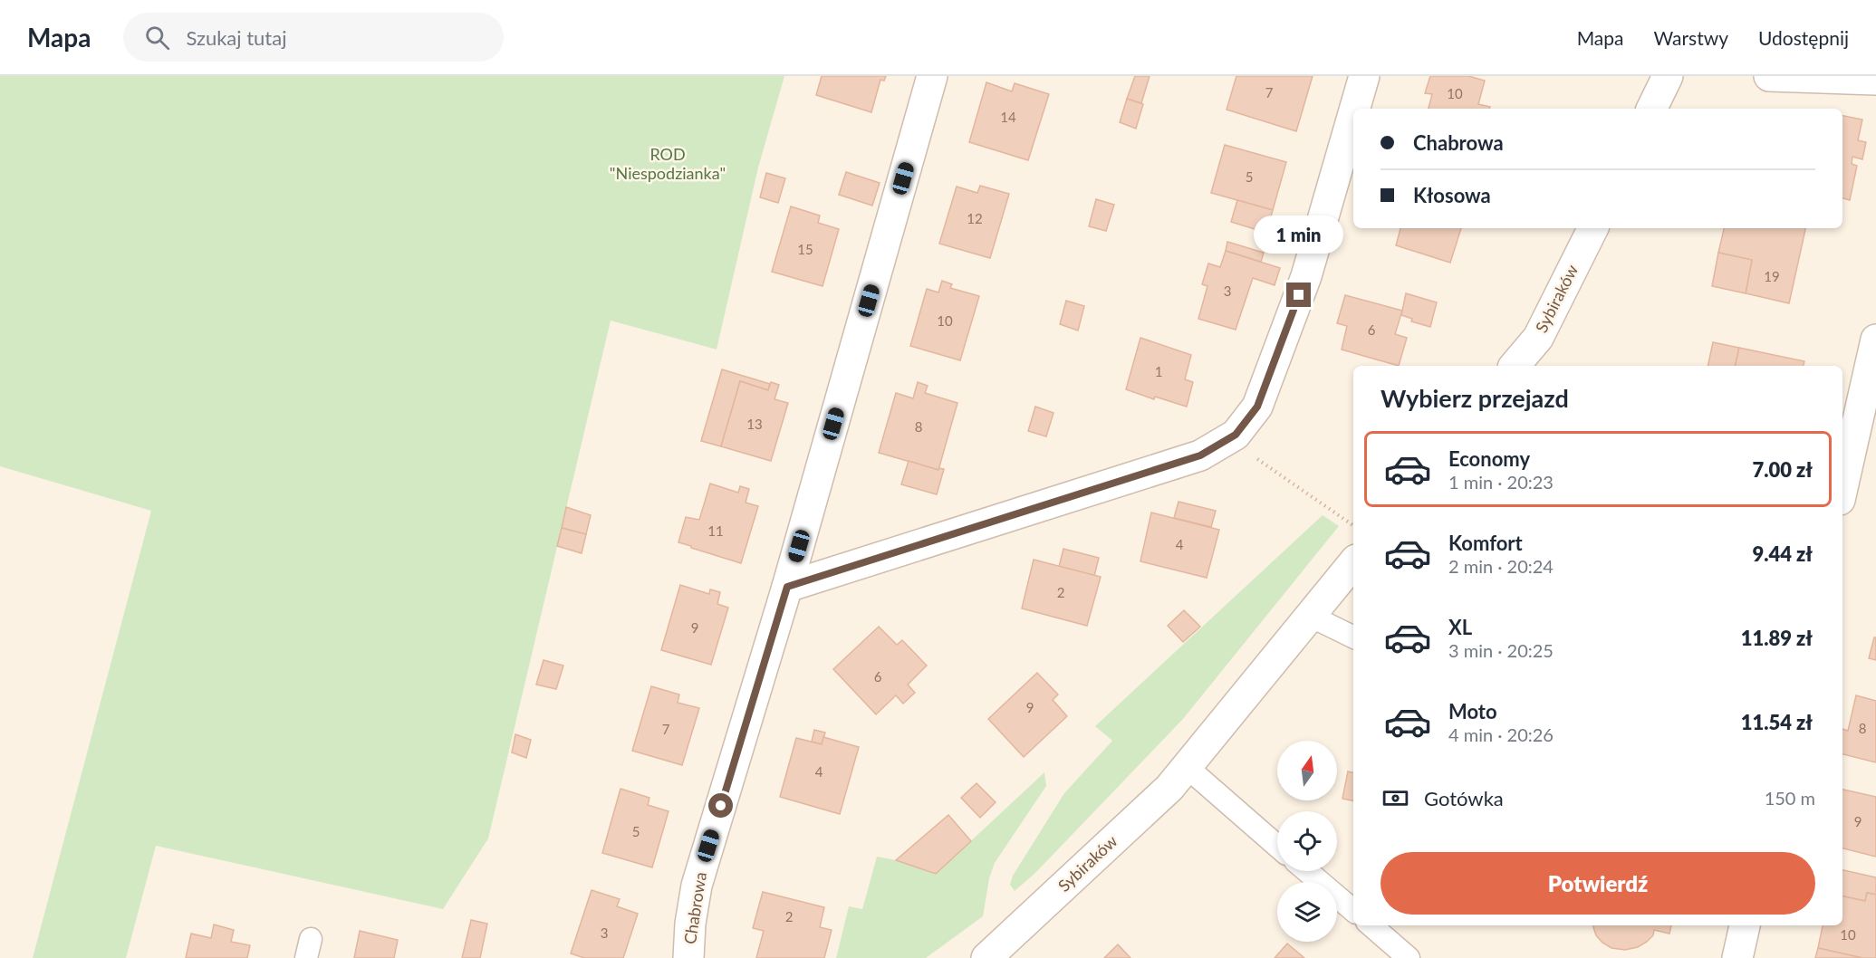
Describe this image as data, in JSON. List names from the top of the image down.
{
  "streets": {
    "street": ["Sybiraków", "Chabrowa"]
  },
  "parks": ["ROD \"Niespodzianka\""],
  "house_numbers": [
    "7",
    "10",
    "14",
    "5",
    "12",
    "15",
    "19",
    "3",
    "10",
    "6",
    "1",
    "13",
    "8",
    "11",
    "4",
    "2",
    "9",
    "6",
    "9",
    "8",
    "7",
    "4",
    "9",
    "5",
    "2",
    "3",
    "10"
  ],
  "north": "top",
  "page": {
    "header": "Mapa",
    "search": "Szukaj tutaj",
    "nav": ["Mapa", "Warstwy", "Udostępnij"],
    "banner": ["Chabrowa", "Kłosowa"],
    "bubble": "1 min",
    "heading": "Wybierz przejazd",
    "list": [
      {
        "name": "Economy",
        "note": "1 min · 20:23",
        "value": "7.00 zł"
      },
      {
        "name": "Komfort",
        "note": "2 min · 20:24",
        "value": "9.44 zł"
      },
      {
        "name": "XL",
        "note": "3 min · 20:25",
        "value": "11.89 zł"
      },
      {
        "name": "Moto",
        "note": "4 min · 20:26",
        "value": "11.54 zł"
      }
    ],
    "pay": ["Gotówka", "150 m"],
    "buttons": "Potwierdź"
  }
}
